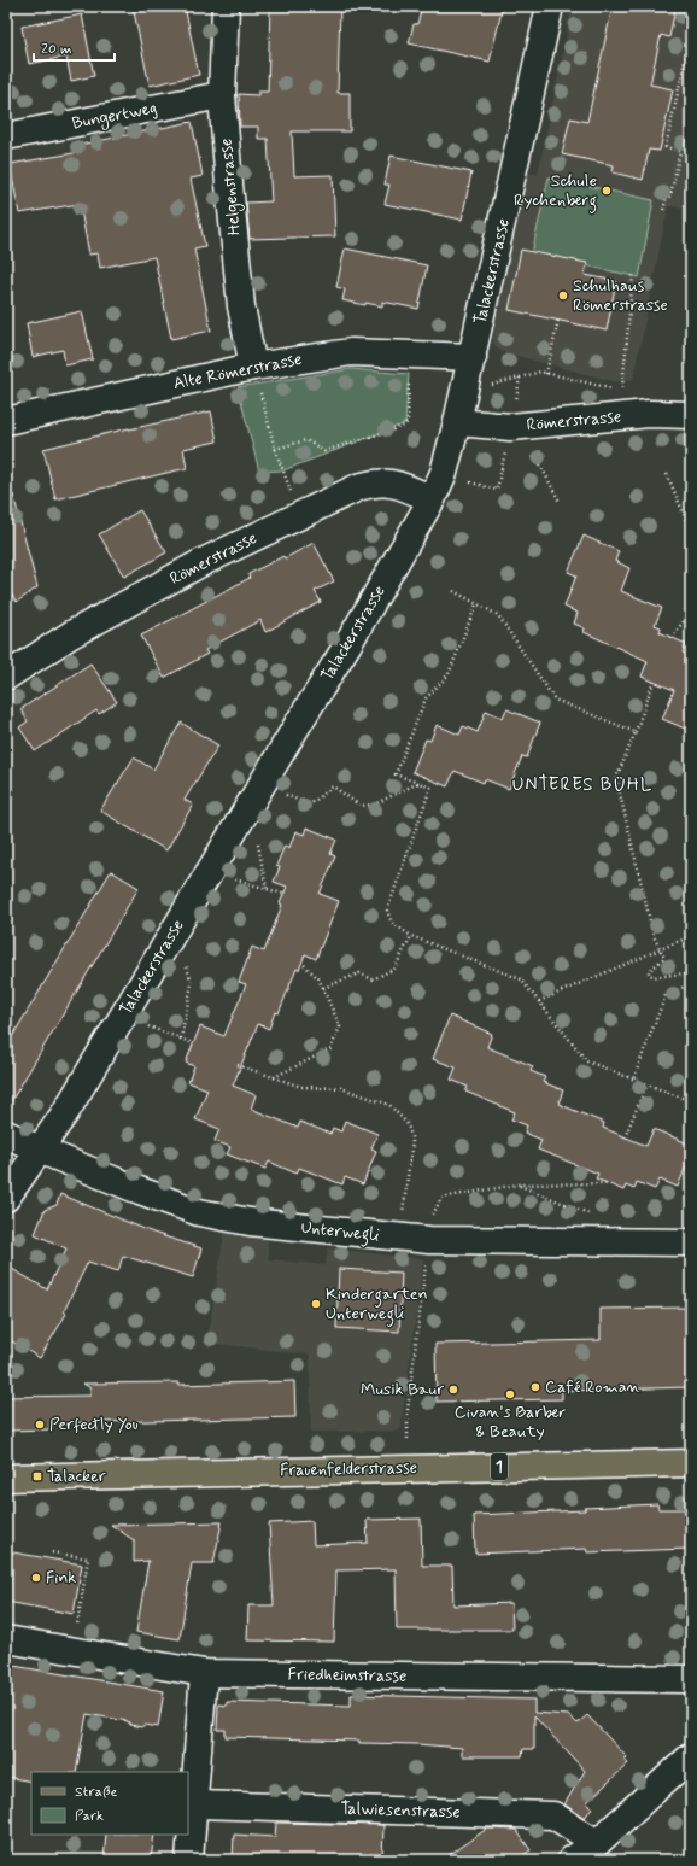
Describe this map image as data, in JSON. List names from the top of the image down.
{
  "streets": {
    "main road": ["1", "Frauenfelderstrasse"],
    "street": [
      "Bungertweg",
      "Helgenstrasse",
      "Talackerstrasse",
      "Alte Römerstrasse",
      "Römerstrasse",
      "Unterwegli",
      "Friedheimstrasse",
      "Talwiesenstrasse"
    ]
  },
  "crossings": [
    ["Bungertweg", "Helgenstrasse"],
    ["Helgenstrasse", "Alte Römerstrasse"],
    ["Talackerstrasse", "Alte Römerstrasse"],
    ["Talackerstrasse", "Römerstrasse"],
    ["Talackerstrasse", "Unterwegli"]
  ],
  "districts": ["UNTERES BÜHL"],
  "places": {
    "other": [
      "Schule Rychenberg",
      "Schulhaus Römerstrasse",
      "Kindergarten Unterwegli",
      "Café Roman",
      "Musik Baur",
      "Civan's Barber & Beauty",
      "Perfectly You",
      "Fink"
    ],
    "transit": ["Talacker"]
  },
  "legend": ["Straße", "Park"],
  "scale_bar": "20 m"
}
